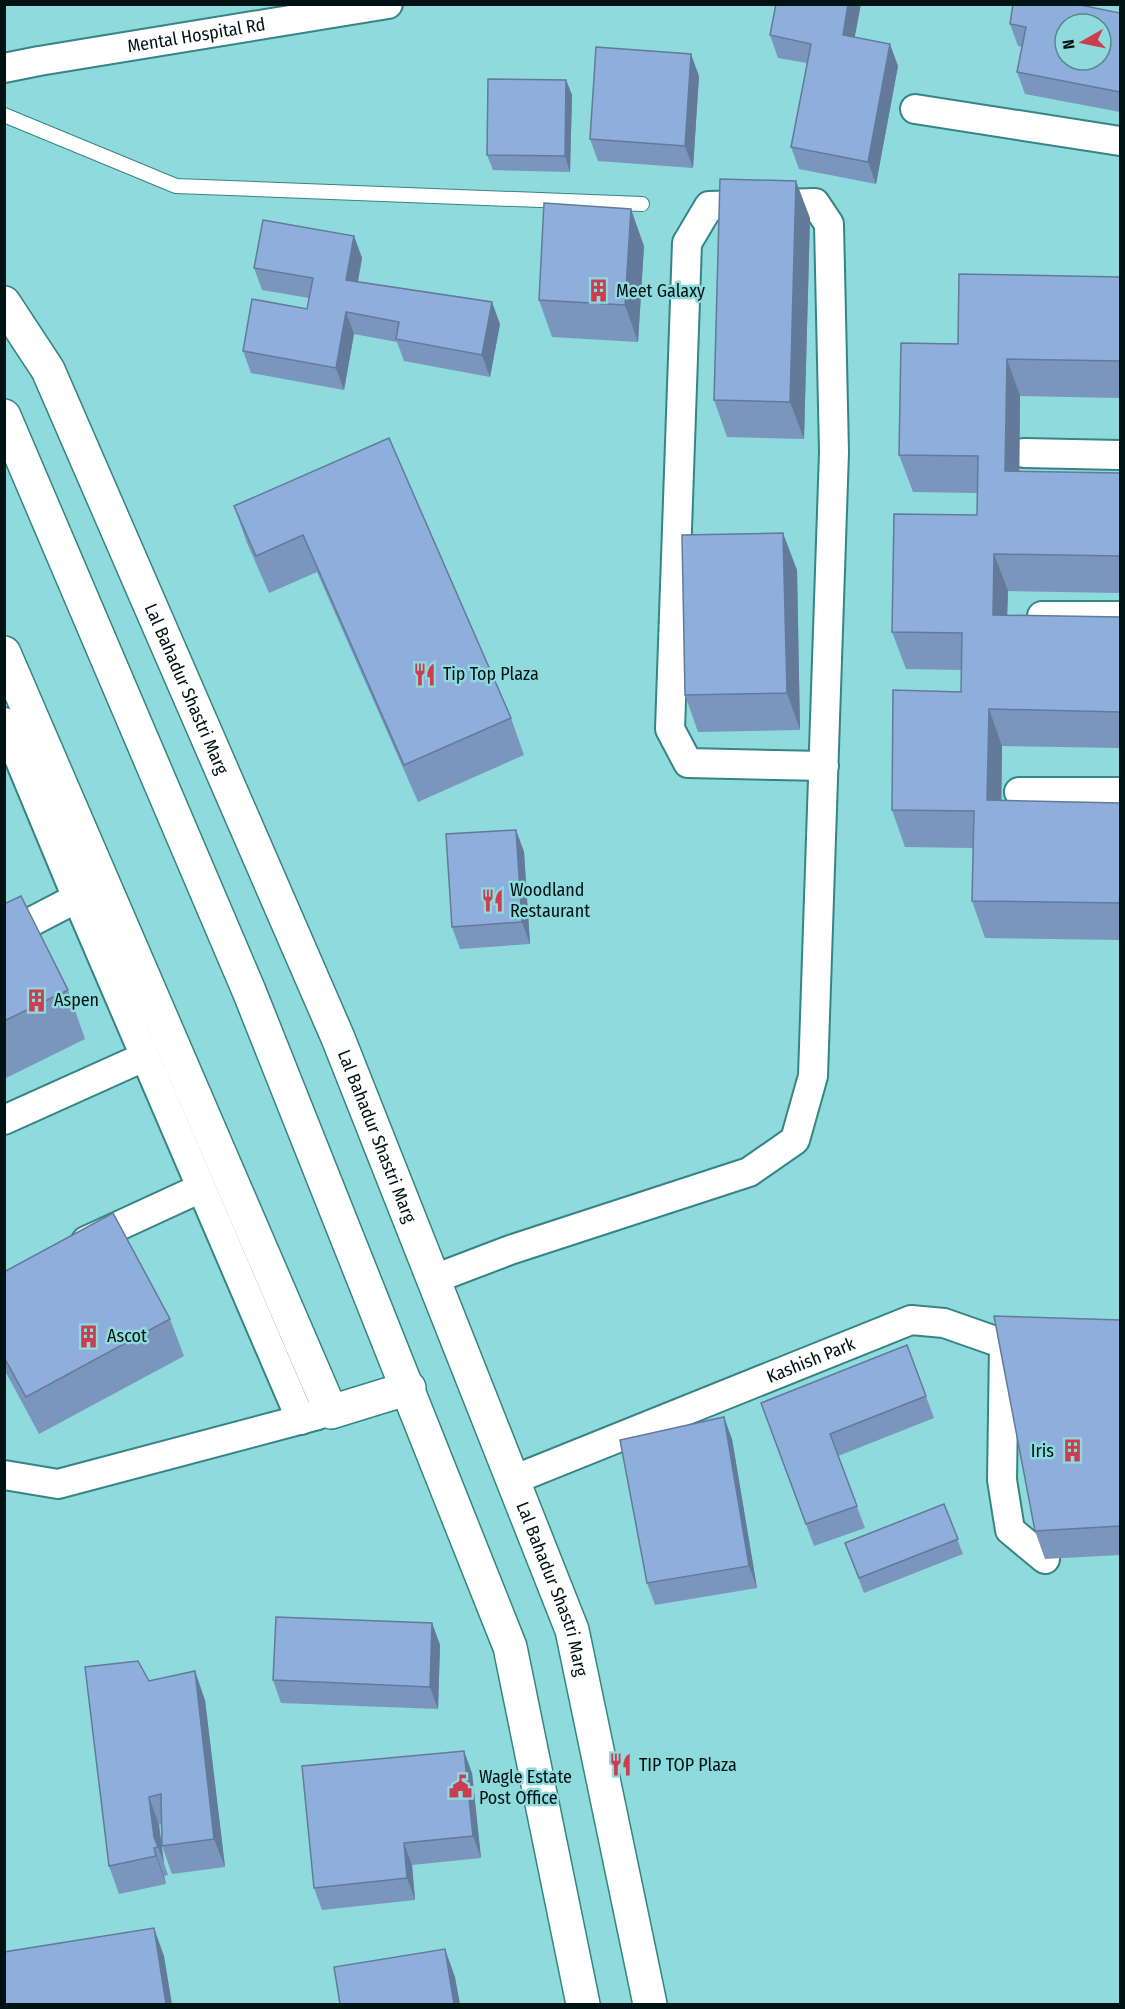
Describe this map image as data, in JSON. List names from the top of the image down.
{
  "streets": {
    "main road": ["Lal Bahadur Shastri Marg"],
    "street": ["Mental Hospital Rd", "Kashish Park"]
  },
  "crossings": [
    ["Lal Bahadur Shastri Marg", "Kashish Park"]
  ],
  "places": {
    "building": [
      "Meet Galaxy",
      "Aspen",
      "Ascot",
      "Iris"
    ],
    "restaurant": ["Tip Top Plaza", "Woodland Restaurant", "TIP TOP Plaza"],
    "public building": ["Wagle Estate Post Office"]
  },
  "north": "left"
}
